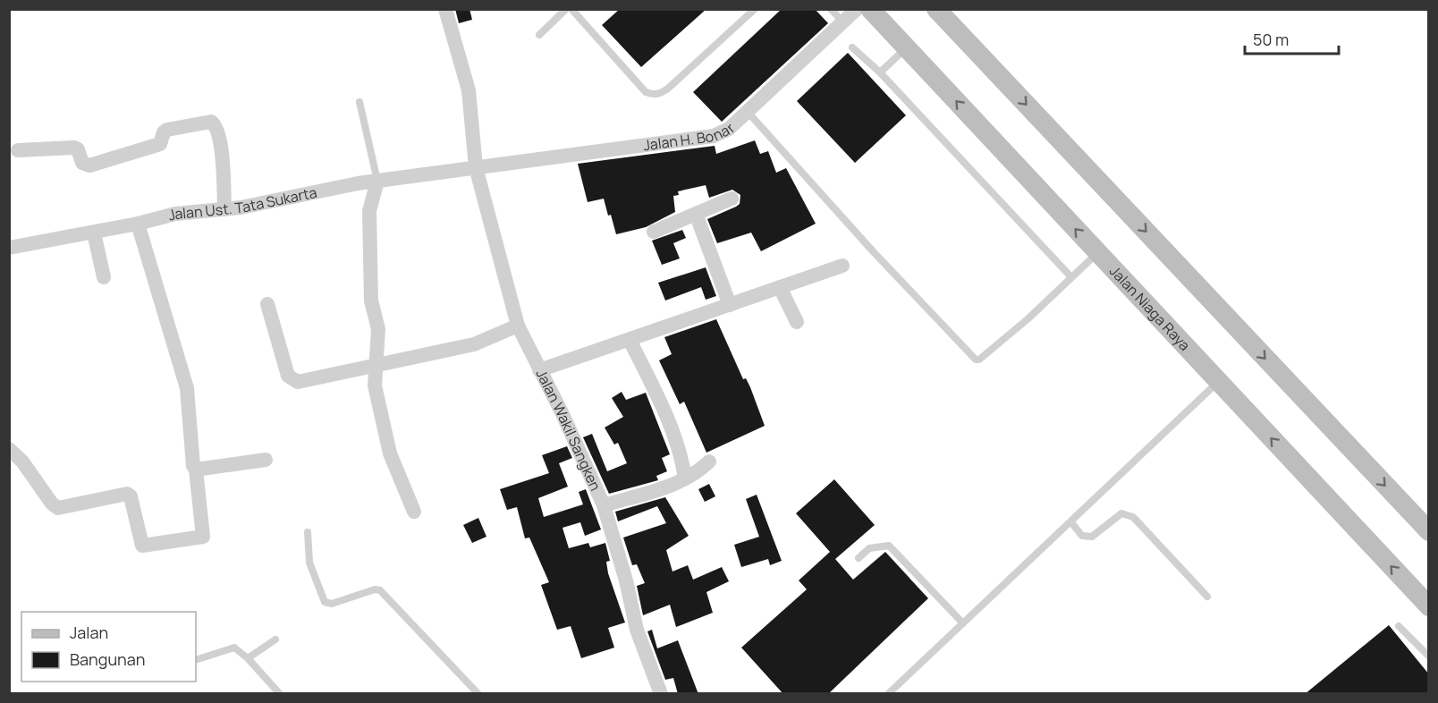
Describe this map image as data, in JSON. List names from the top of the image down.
{
  "streets": {
    "main road": ["Jalan Niaga Raya"],
    "street": ["Jalan H. Bonar", "Jalan Ust. Tata Sukarta", "Jalan Wakil Sangken"]
  },
  "crossings": [
    ["Jalan H. Bonar", "Jalan Ust. Tata Sukarta"],
    ["Jalan H. Bonar", "Jalan Wakil Sangken"],
    ["Jalan Ust. Tata Sukarta", "Jalan Wakil Sangken"]
  ],
  "legend": ["Jalan", "Bangunan"],
  "scale_bar": "50 m"
}
